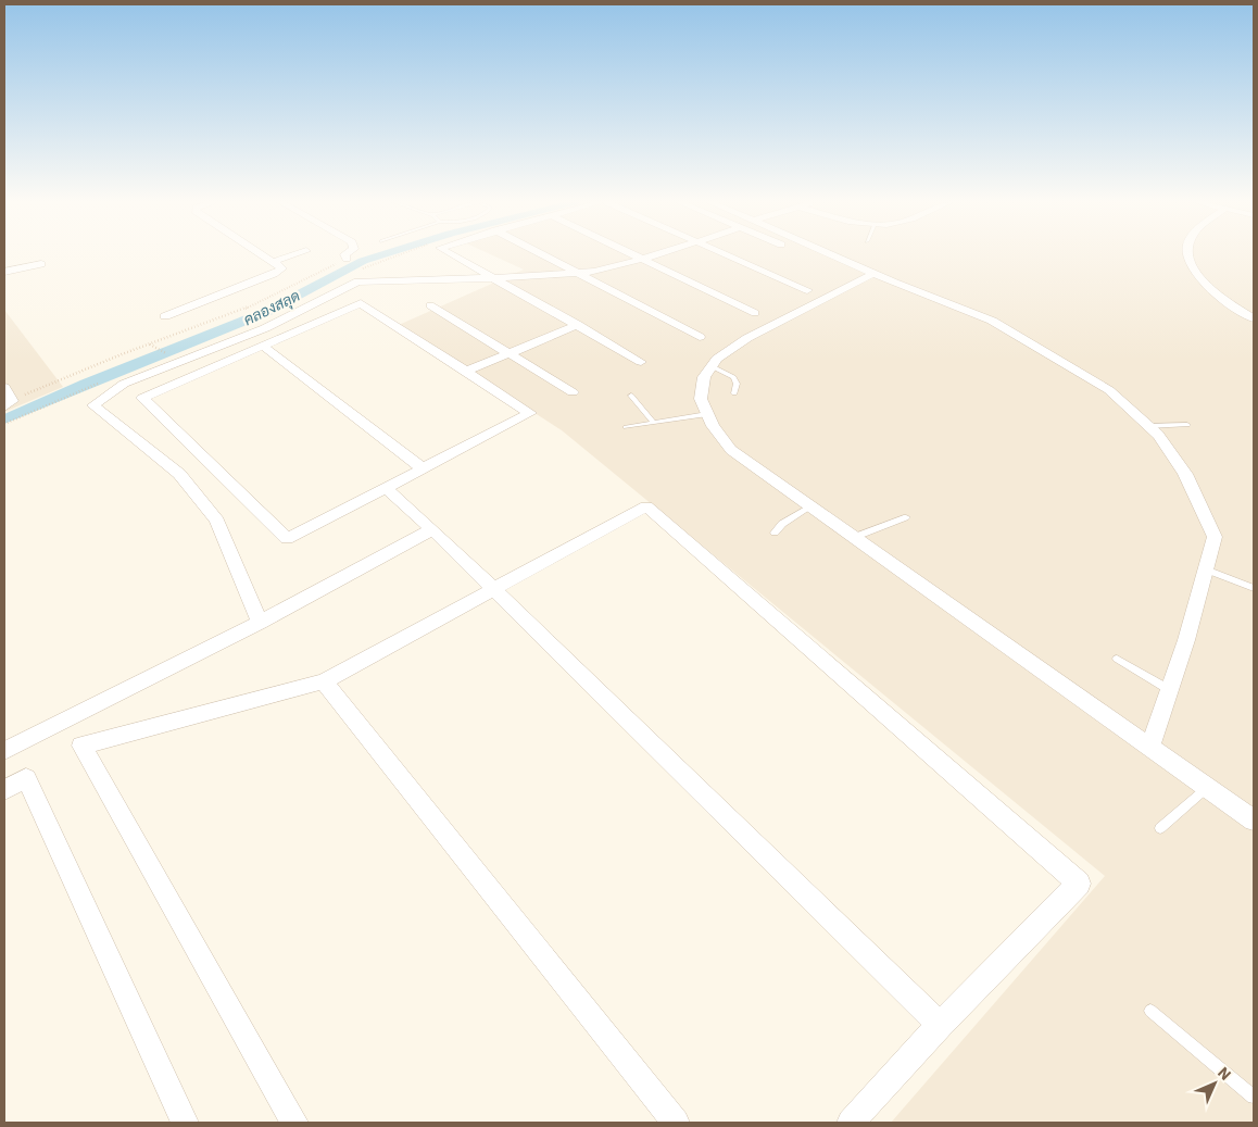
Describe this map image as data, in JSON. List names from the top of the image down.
{
  "water": ["คลองสลุด"],
  "north": "top right"
}
